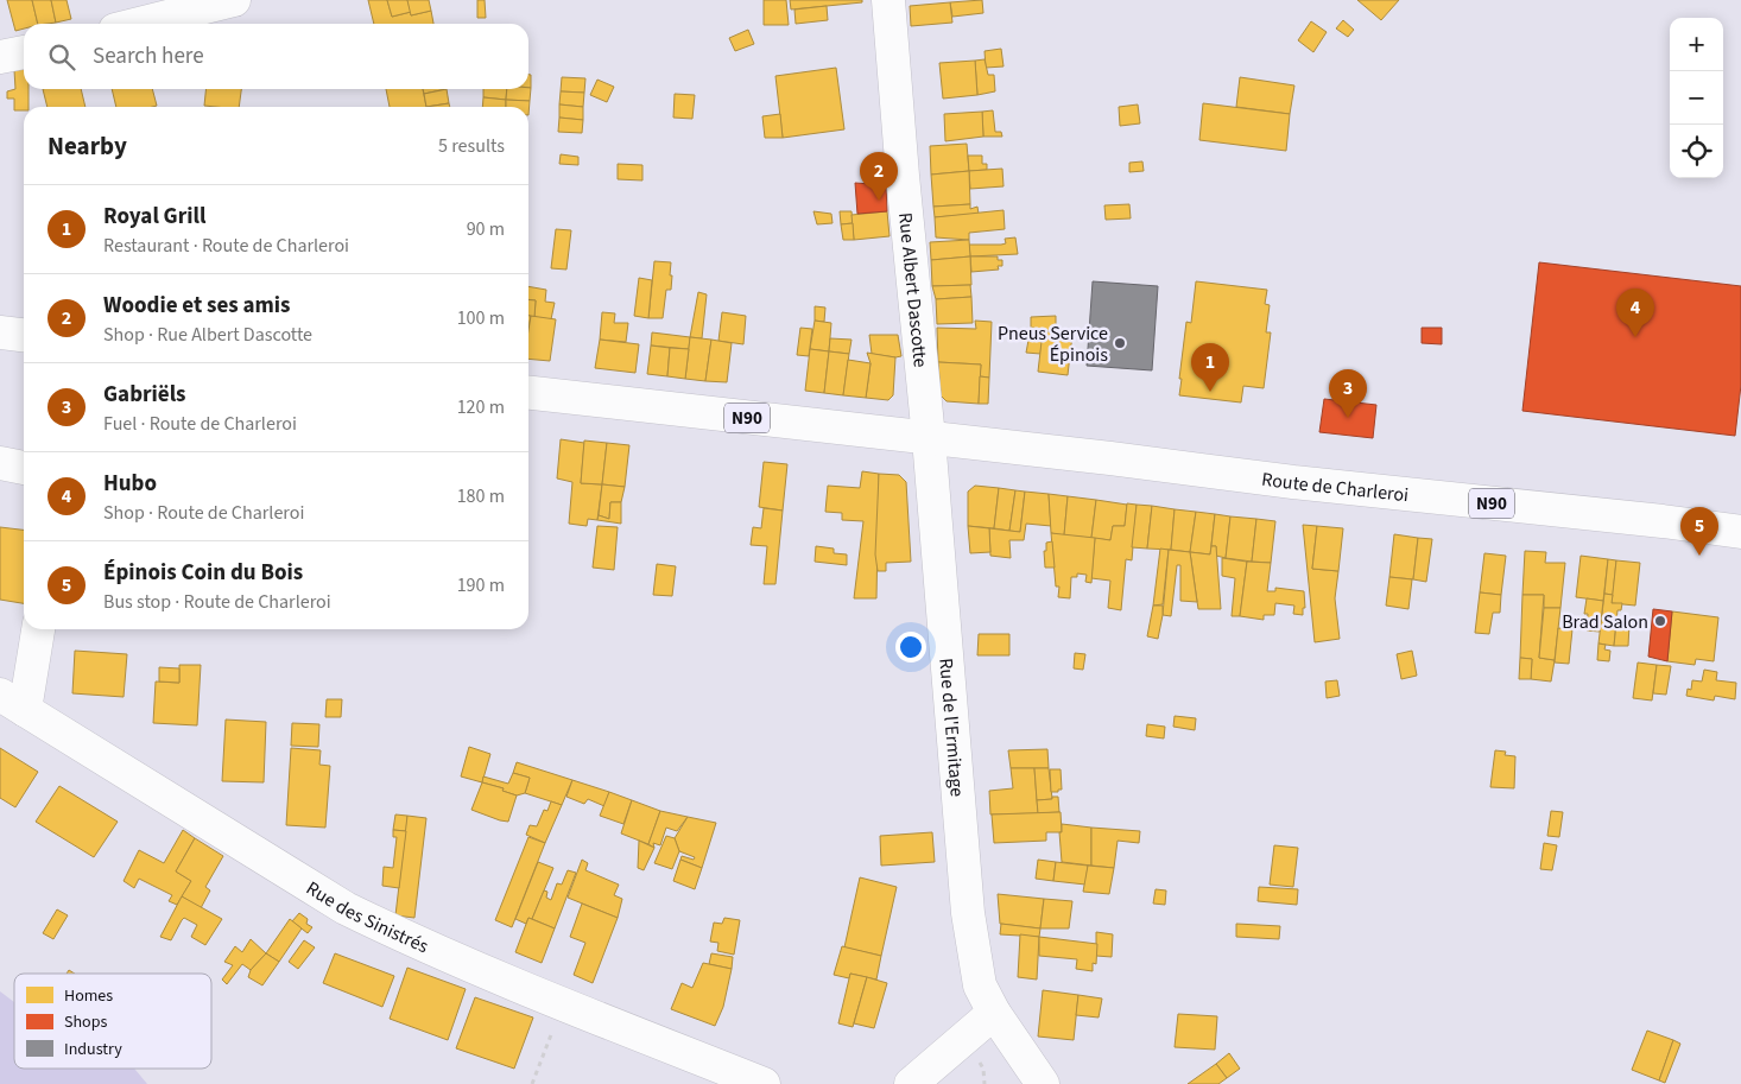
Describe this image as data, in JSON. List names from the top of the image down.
{
  "streets": {
    "street": [
      "Rue Albert Dascotte",
      "N90",
      "Route de Charleroi",
      "Rue de l'Ermitage",
      "Rue des Sinistrés"
    ]
  },
  "crossings": [
    ["Rue Albert Dascotte", "N90"],
    ["Rue Albert Dascotte", "Route de Charleroi"],
    ["Rue Albert Dascotte", "Rue de l'Ermitage"],
    ["N90", "Route de Charleroi"],
    ["N90", "Rue de l'Ermitage"],
    ["Route de Charleroi", "Rue de l'Ermitage"]
  ],
  "places": ["Pneus Service Épinois", "Brad Salon"],
  "legend": ["Homes", "Shops", "Industry"],
  "page": {
    "map_buttons": ["+", "−"],
    "search": "Search here",
    "heading": ["Nearby", "5 results"],
    "pins": [
      "2",
      "4",
      "1",
      "3",
      "5"
    ],
    "list": [
      {
        "mark": "1",
        "name": "Royal Grill",
        "note": "Restaurant · Route de Charleroi",
        "value": "90 m"
      },
      {
        "mark": "2",
        "name": "Woodie et ses amis",
        "note": "Shop · Rue Albert Dascotte",
        "value": "100 m"
      },
      {
        "mark": "3",
        "name": "Gabriëls",
        "note": "Fuel · Route de Charleroi",
        "value": "120 m"
      },
      {
        "mark": "4",
        "name": "Hubo",
        "note": "Shop · Route de Charleroi",
        "value": "180 m"
      },
      {
        "mark": "5",
        "name": "Épinois Coin du Bois",
        "note": "Bus stop · Route de Charleroi",
        "value": "190 m"
      }
    ]
  }
}
